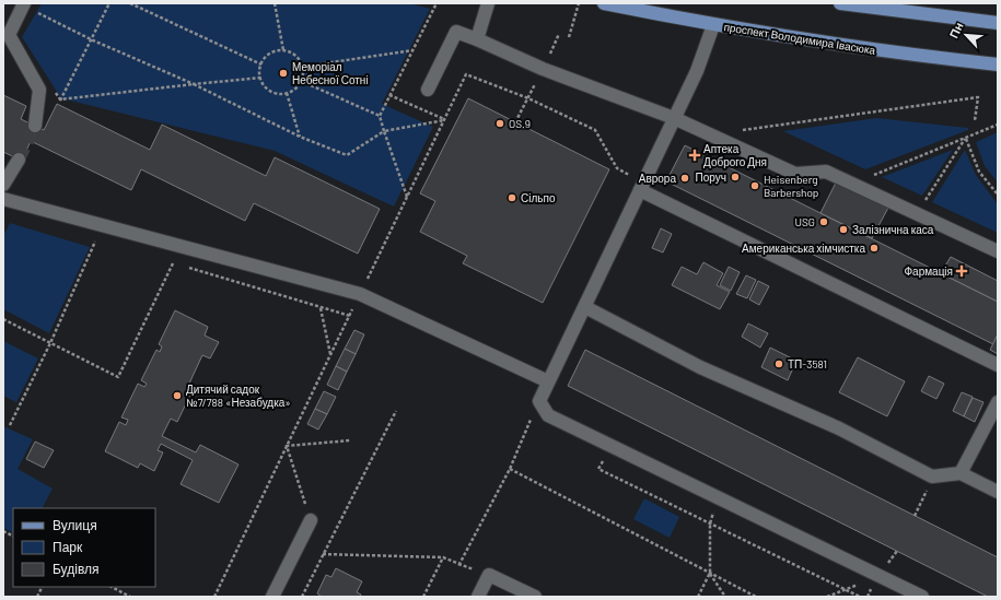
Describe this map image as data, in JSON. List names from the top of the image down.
{
  "streets": {
    "main road": ["проспект Володимира Івасюка"]
  },
  "places": {
    "other": [
      "Меморіал Небесної Сотні",
      "OS.9",
      "Поруч",
      "Аврора",
      "Heisenberg Barbershop",
      "Сільпо",
      "USG",
      "Залізнична каса",
      "Американська хімчистка",
      "ТП-3581",
      "Дитячий садок №7/788 «Незабудка»"
    ],
    "health": ["Аптека Доброго Дня", "Фармація"]
  },
  "legend": ["Вулиця", "Парк", "Будівля"],
  "north": "top left"
}
